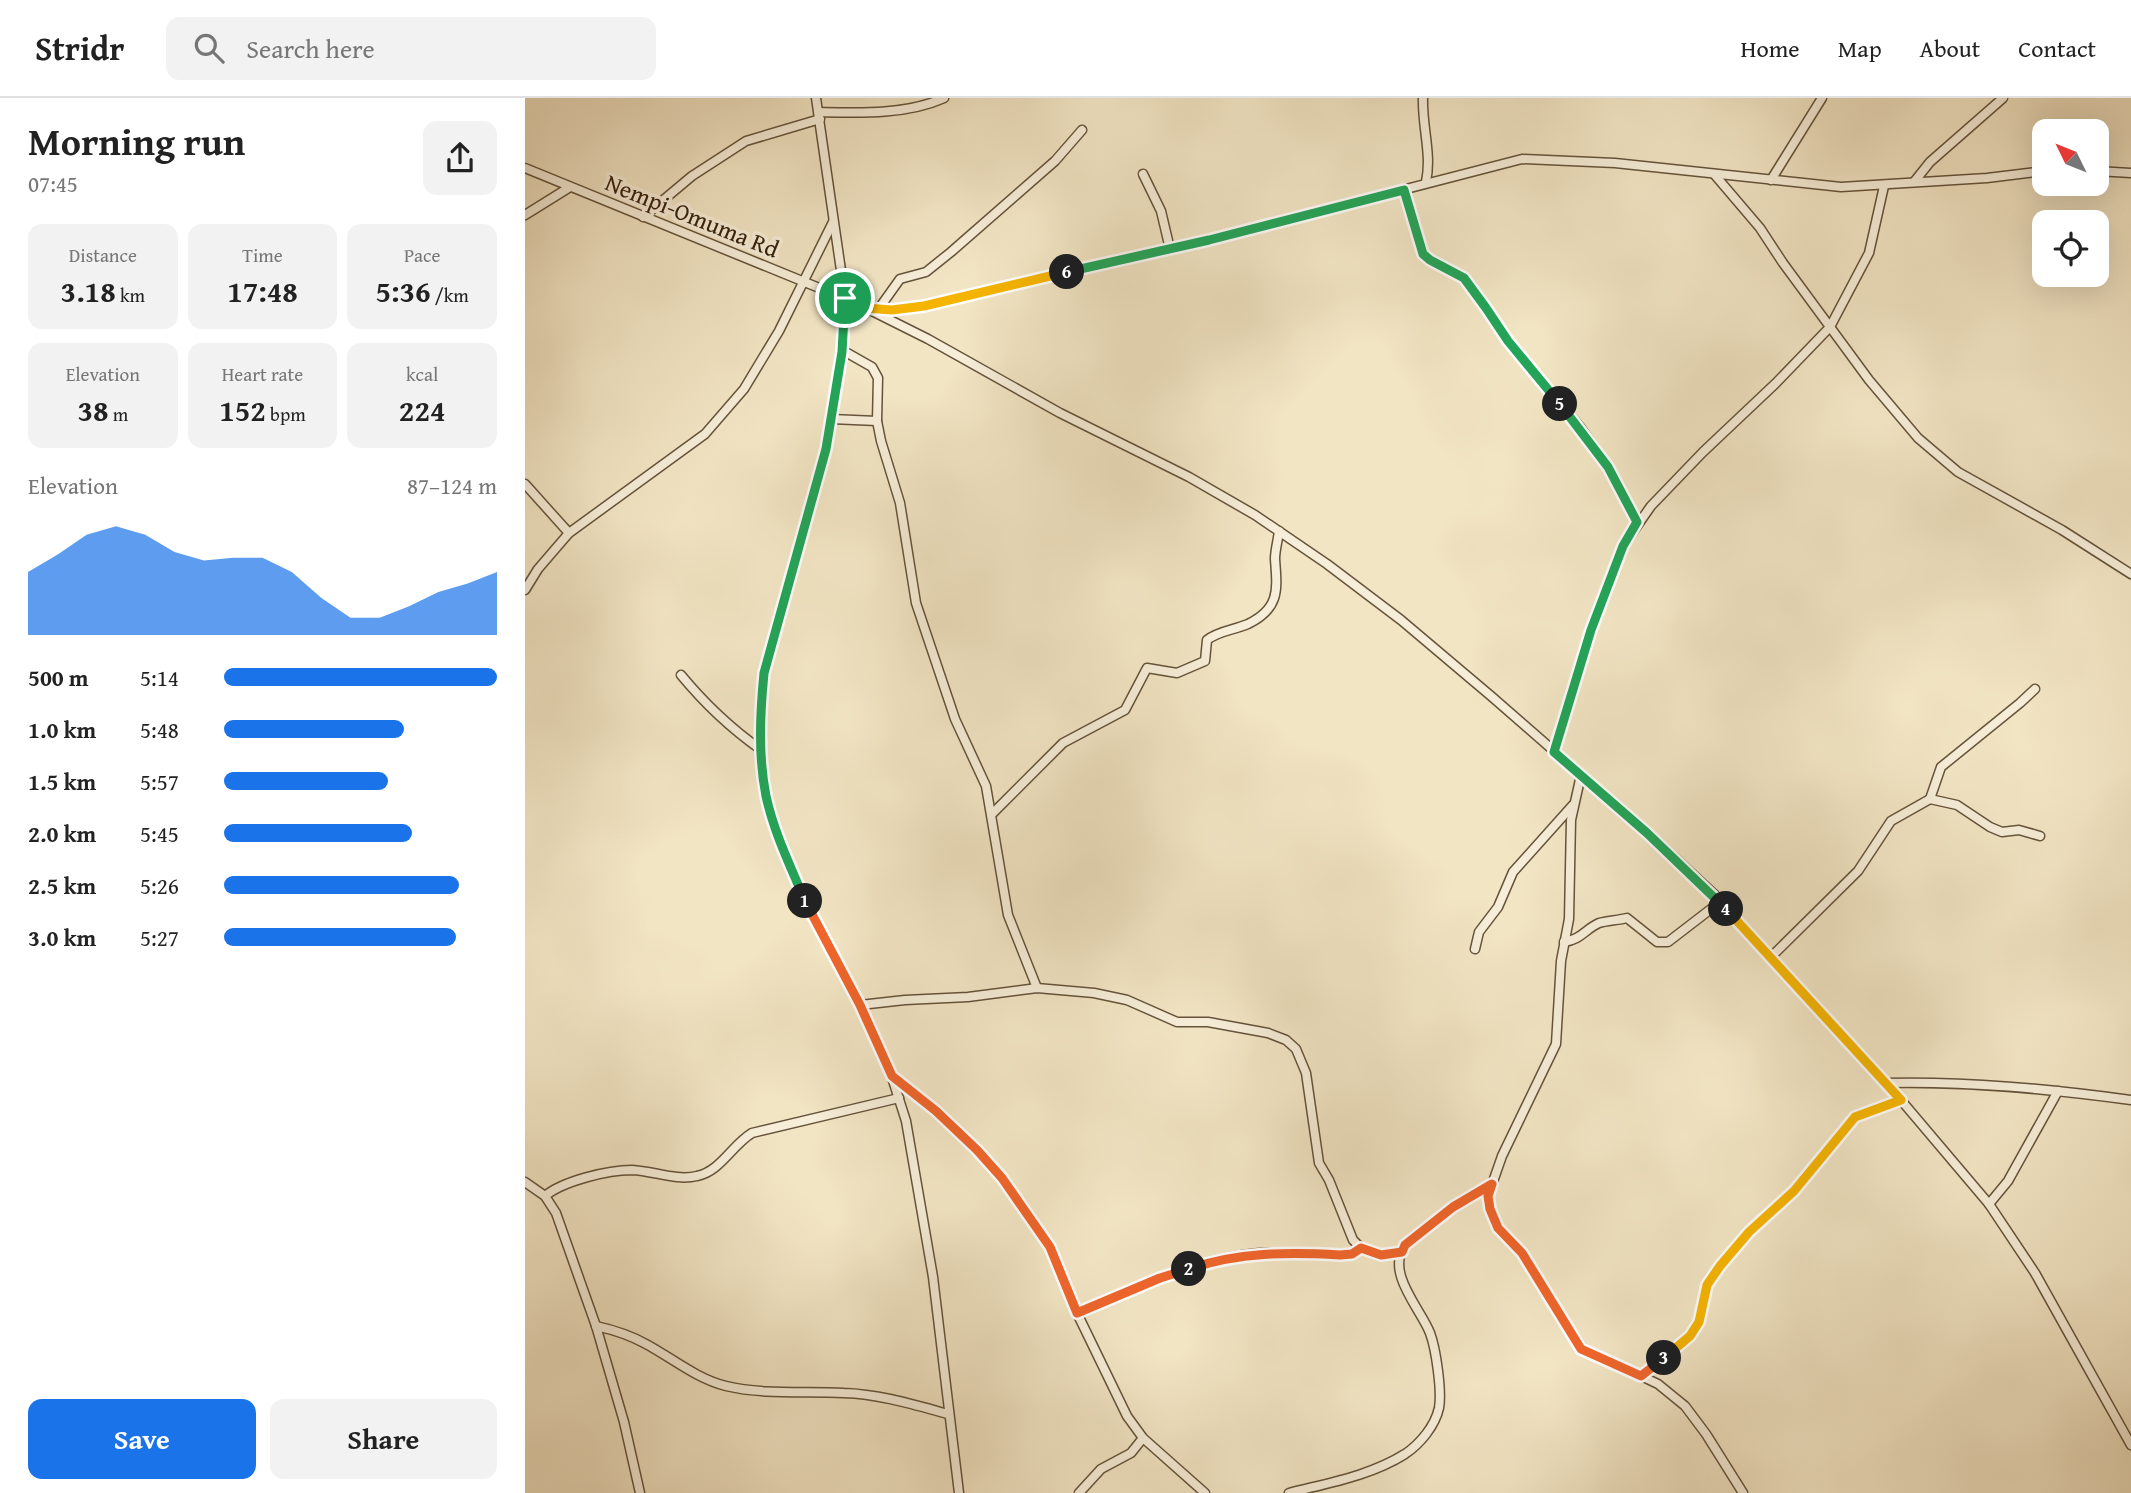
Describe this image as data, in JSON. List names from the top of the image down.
{
  "streets": {
    "street": ["Nempi-Omuma Rd"]
  },
  "north": "top left",
  "page": {
    "header": "Stridr",
    "search": "Search here",
    "nav": [
      "Home",
      "Map",
      "About",
      "Contact"
    ],
    "heading": ["Morning run", "07:45"],
    "stats": [
      ["Distance", "3.18 km"],
      ["Time", "17:48"],
      ["Pace", "5:36 /km"],
      ["Elevation", "38 m"],
      ["Heart rate", "152 bpm"],
      ["kcal", "224"]
    ],
    "pins": [
      "6",
      "5",
      "1",
      "4",
      "2",
      "3"
    ],
    "chart": ["Elevation", "87–124 m"],
    "list": [
      {
        "name": "500 m",
        "note": "5:14"
      },
      {
        "name": "1.0 km",
        "note": "5:48"
      },
      {
        "name": "1.5 km",
        "note": "5:57"
      },
      {
        "name": "2.0 km",
        "note": "5:45"
      },
      {
        "name": "2.5 km",
        "note": "5:26"
      },
      {
        "name": "3.0 km",
        "note": "5:27"
      }
    ],
    "buttons": ["Save", "Share"]
  }
}
